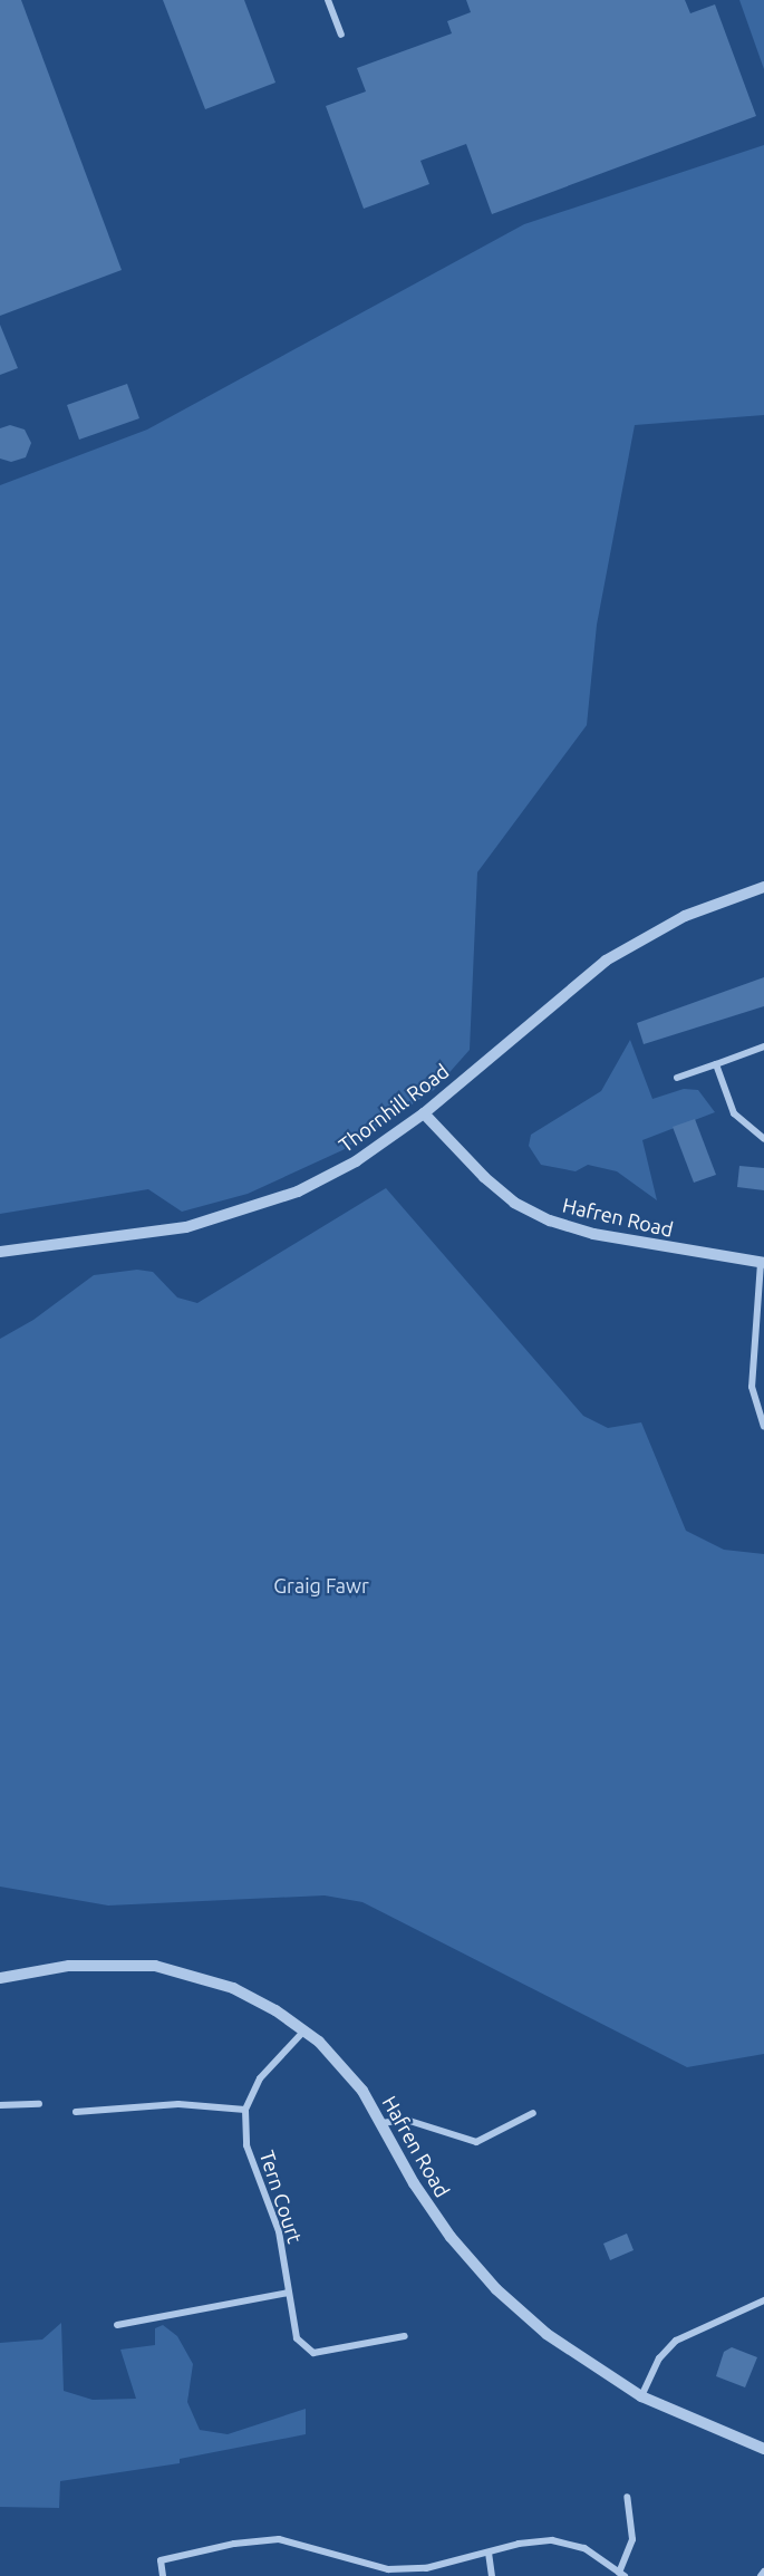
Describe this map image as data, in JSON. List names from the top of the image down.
{
  "streets": {
    "street": ["Thornhill Road", "Hafren Road", "Tern Court"]
  },
  "crossings": [
    ["Thornhill Road", "Hafren Road"],
    ["Hafren Road", "Tern Court"]
  ],
  "parks": ["Graig Fawr"]
}
